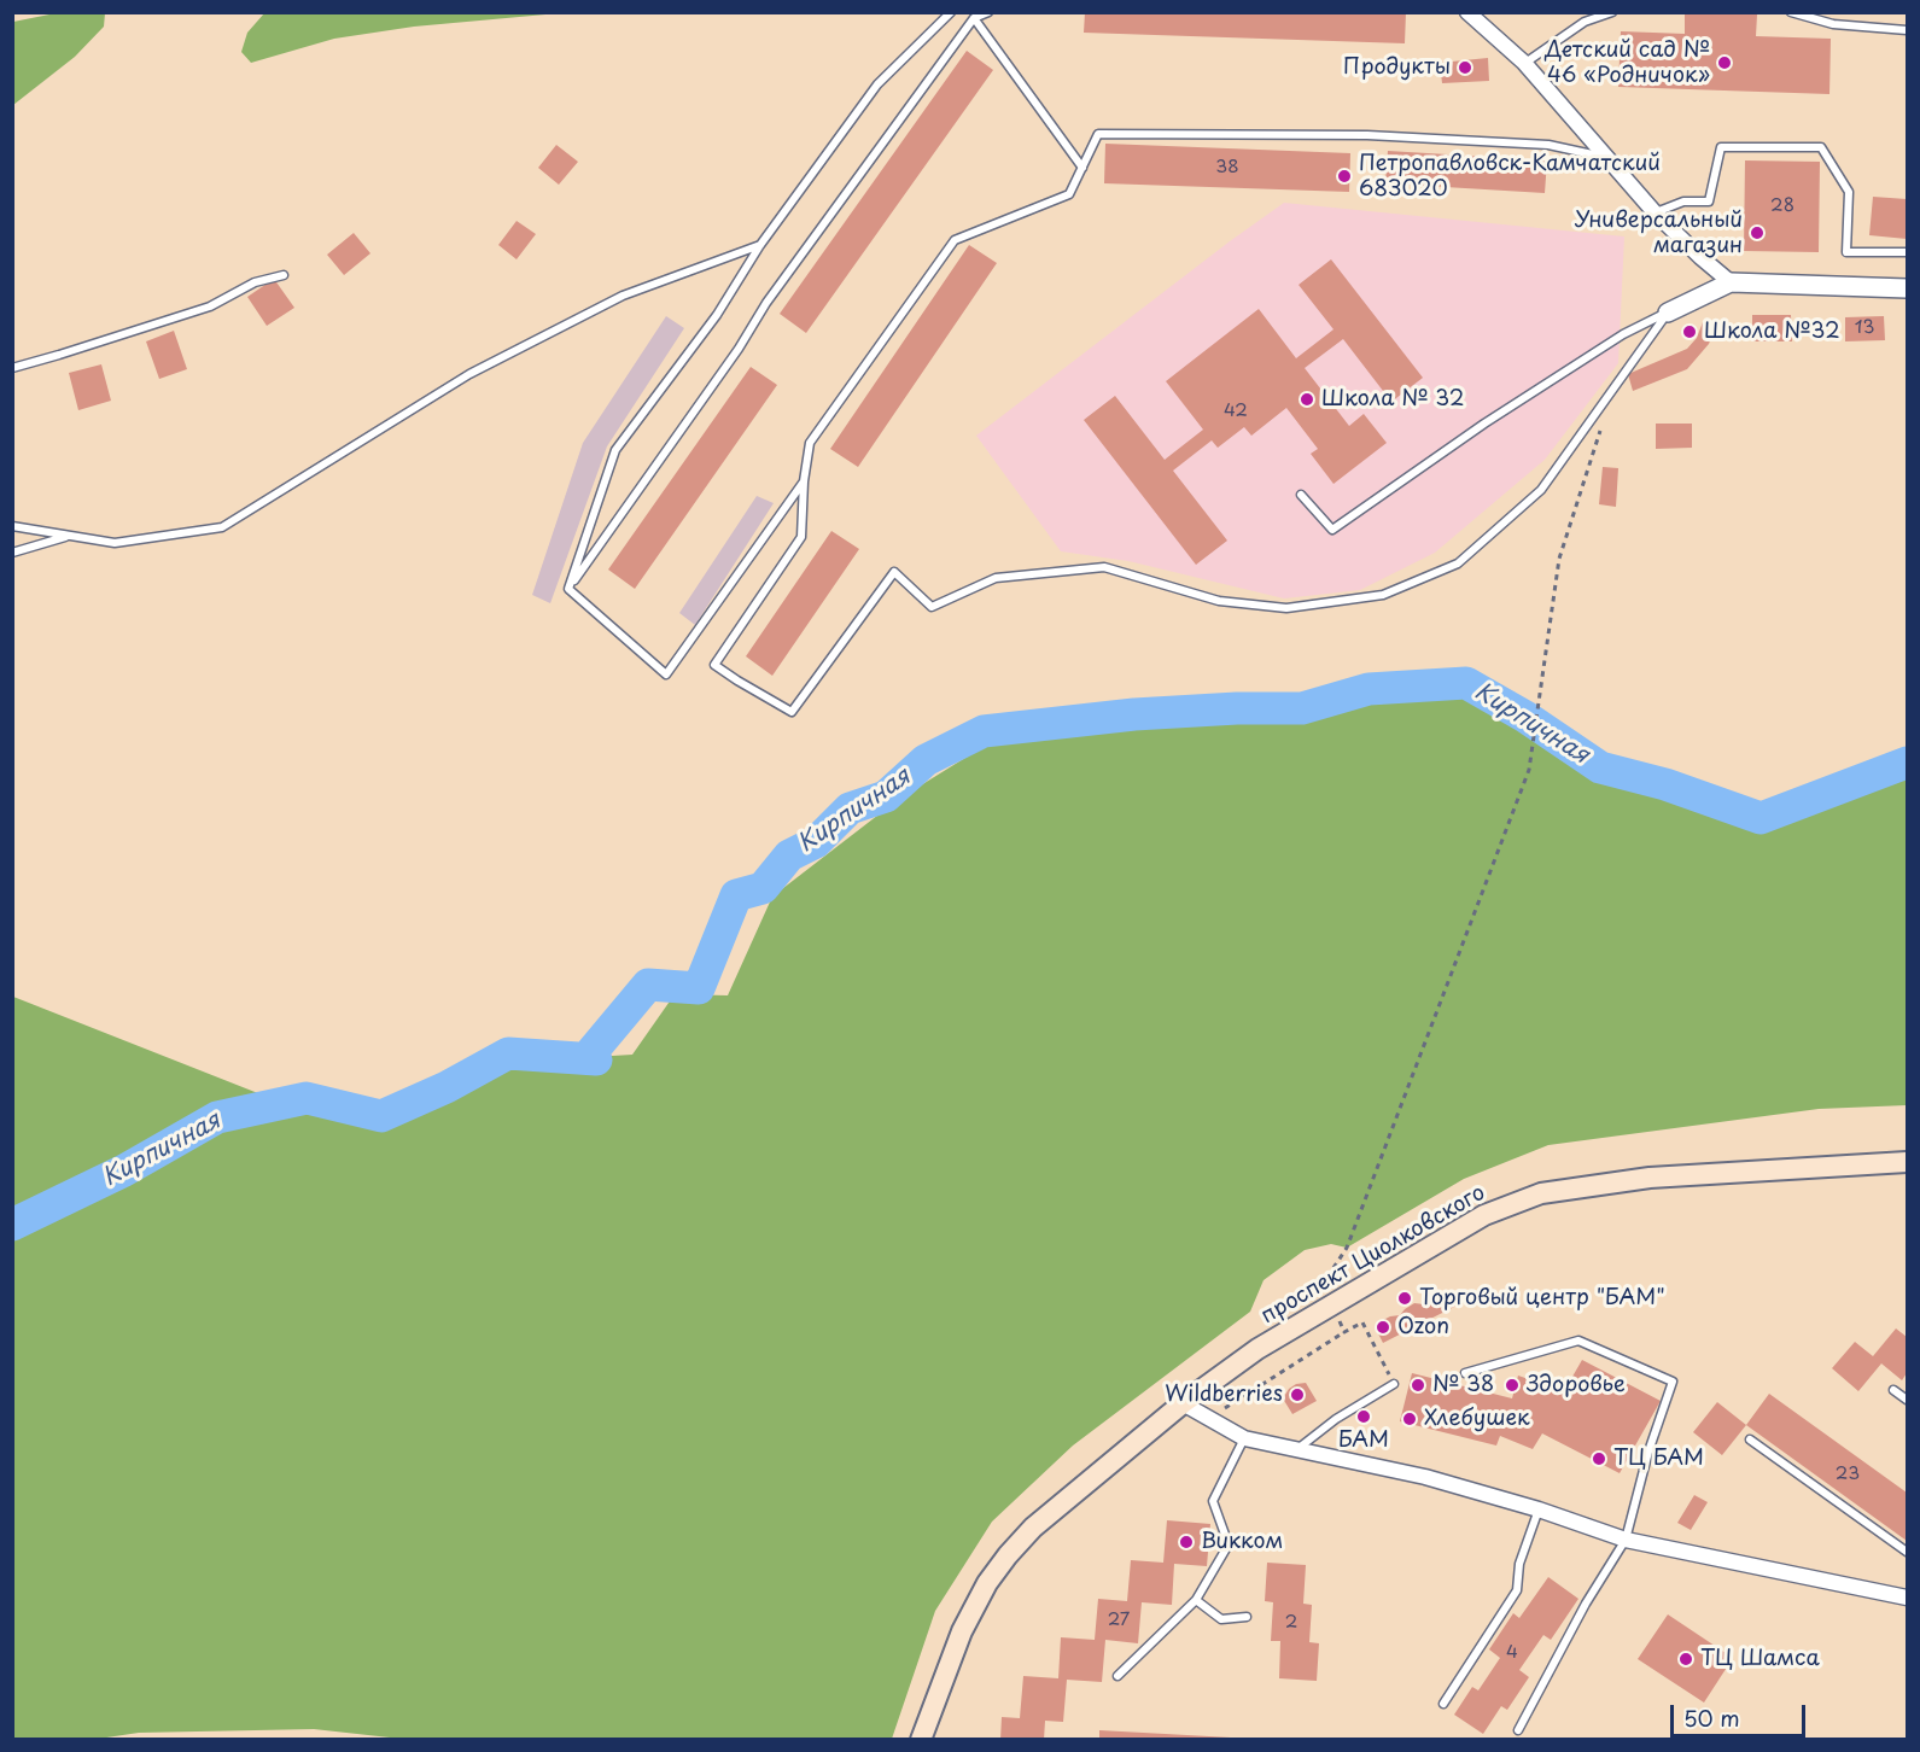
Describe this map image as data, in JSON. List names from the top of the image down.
{
  "streets": {
    "main road": ["проспект Циолковского"]
  },
  "water": ["Кирпичная"],
  "places": [
    "Детский сад № 46 «Родничок»",
    "Продукты",
    "Петропавловск-Камчатский 683020",
    "Универсальный магазин",
    "Школа №32",
    "Школа № 32",
    "Торговый центр \"БАМ\"",
    "Ozon",
    "№ 38",
    "Здоровье",
    "Wildberries",
    "БАМ",
    "Хлебушек",
    "ТЦ БАМ",
    "Викком",
    "ТЦ Шамса"
  ],
  "house_numbers": [
    "38",
    "28",
    "13",
    "42",
    "23",
    "27",
    "2",
    "4"
  ],
  "scale_bar": "50 m"
}
